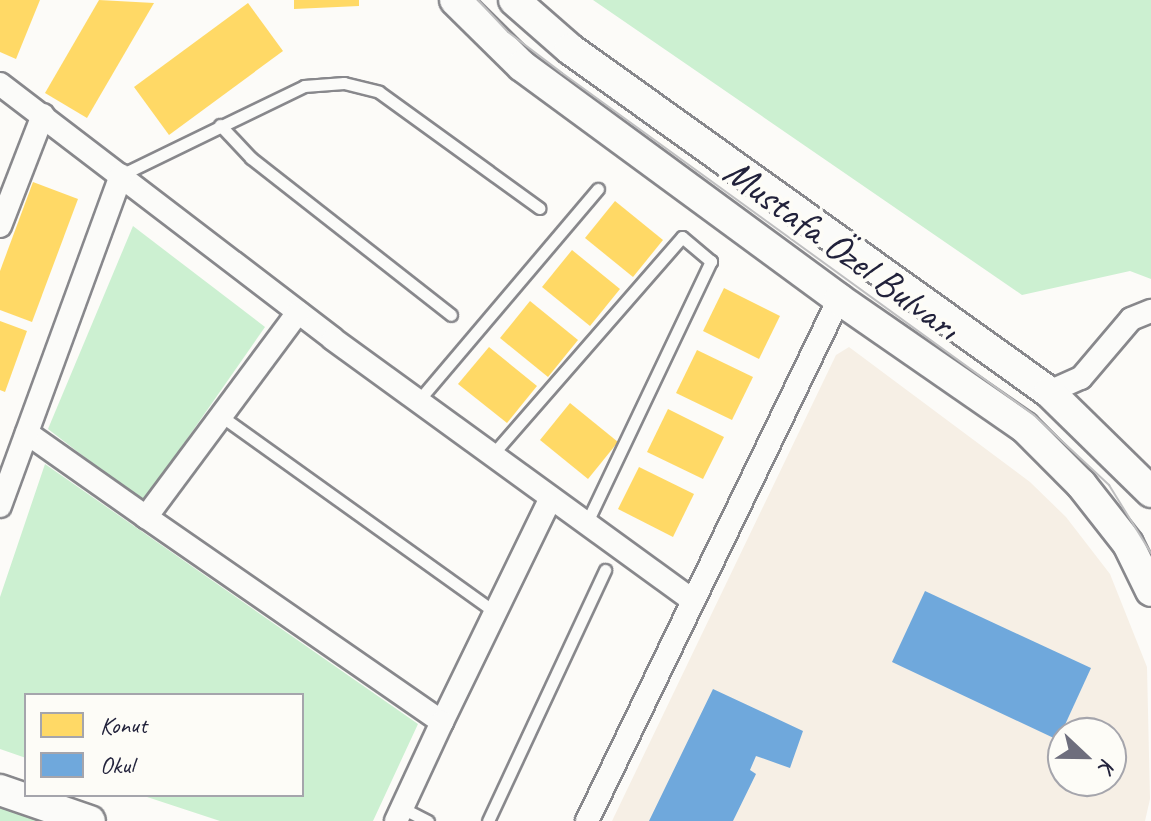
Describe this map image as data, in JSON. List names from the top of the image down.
{
  "streets": {
    "main road": ["Mustafa Özel Bulvarı"]
  },
  "legend": ["Konut", "Okul"],
  "north": "right"
}
